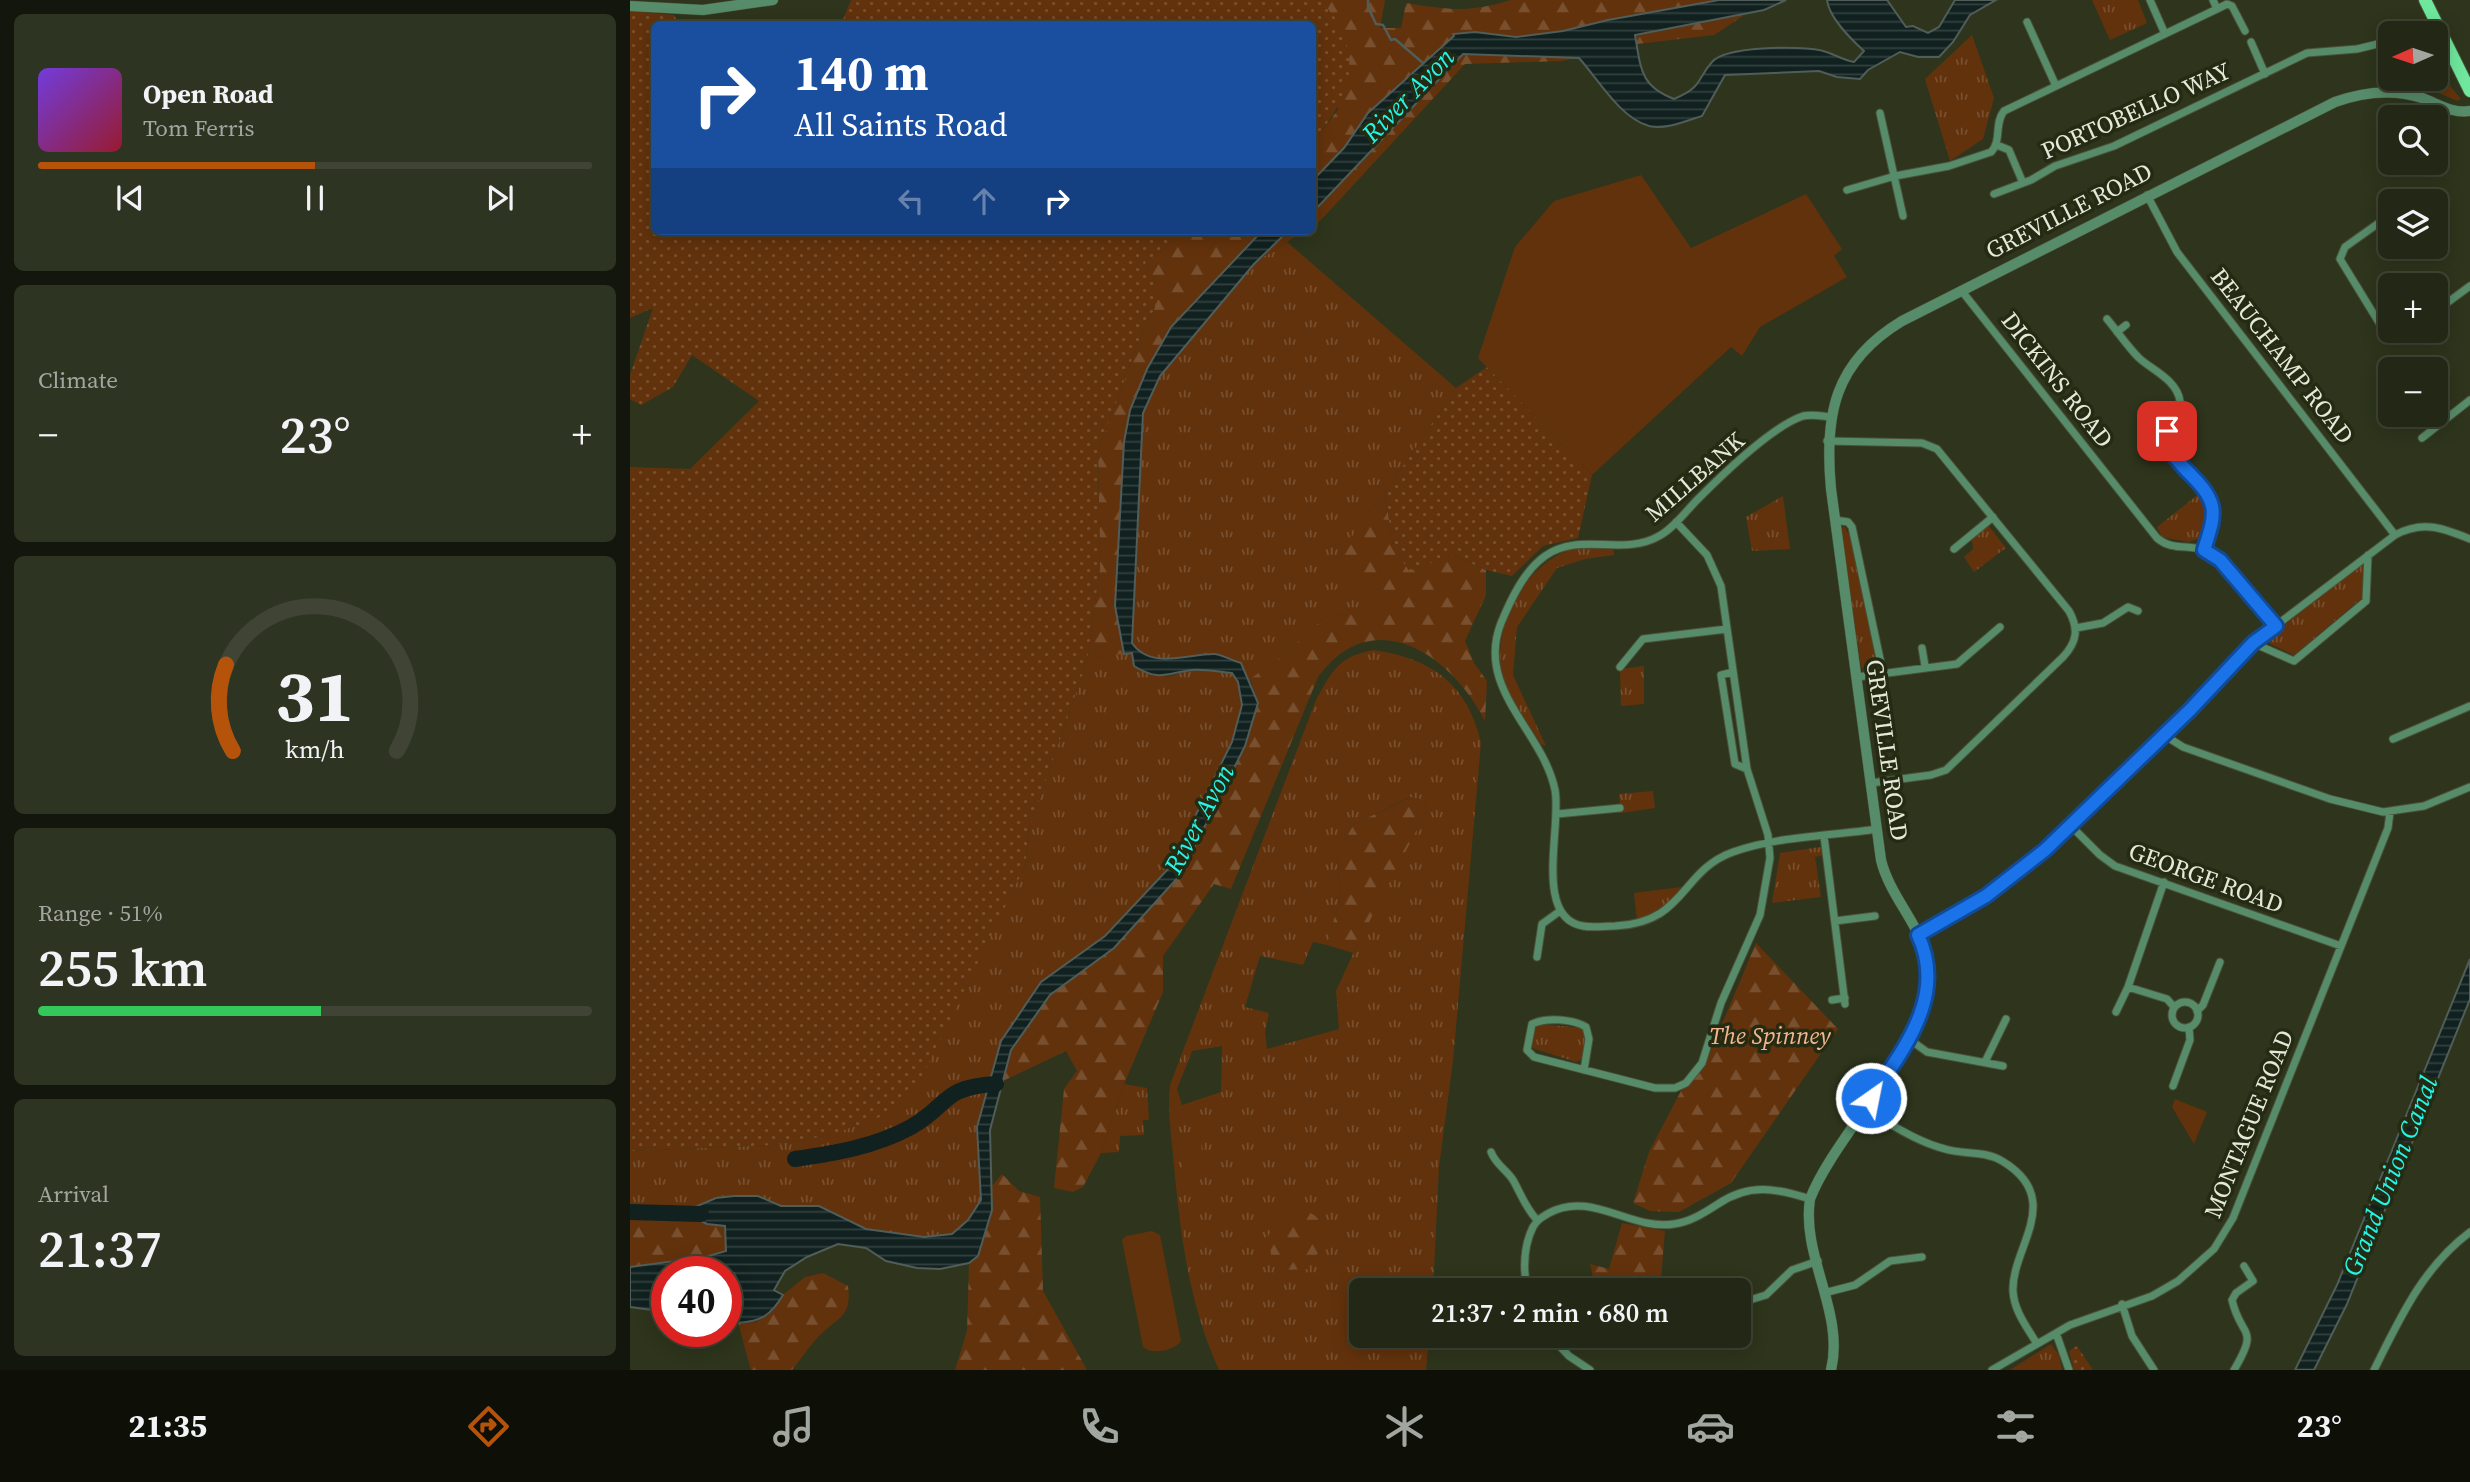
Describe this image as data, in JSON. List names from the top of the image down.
{
  "streets": {
    "street": [
      "PORTOBELLO WAY",
      "GREVILLE ROAD",
      "BEAUCHAMP ROAD",
      "DICKINS ROAD",
      "MILLBANK",
      "GEORGE ROAD",
      "MONTAGUE ROAD"
    ]
  },
  "crossings": [
    ["GREVILLE ROAD", "BEAUCHAMP ROAD"],
    ["GREVILLE ROAD", "DICKINS ROAD"],
    ["GREVILLE ROAD", "MILLBANK"],
    ["GEORGE ROAD", "MONTAGUE ROAD"]
  ],
  "water": ["River Avon", "Grand Union Canal"],
  "parks": ["The Spinney"],
  "north": "left",
  "page": {
    "map_buttons": ["+", "−"],
    "turn": ["140 m", "All Saints Road"],
    "song": ["Open Road", "Tom Ferris"],
    "tile": [
      "Climate",
      ["Range · 51%", "255 km"],
      ["Arrival", "21:37"]
    ],
    "heat": ["−", "23°", "+"],
    "limit": "40",
    "trip": "21:37 · 2 min · 680 m",
    "tabs": ["21:35", "23°"],
    "gauge": ["31", "km/h"]
  }
}
